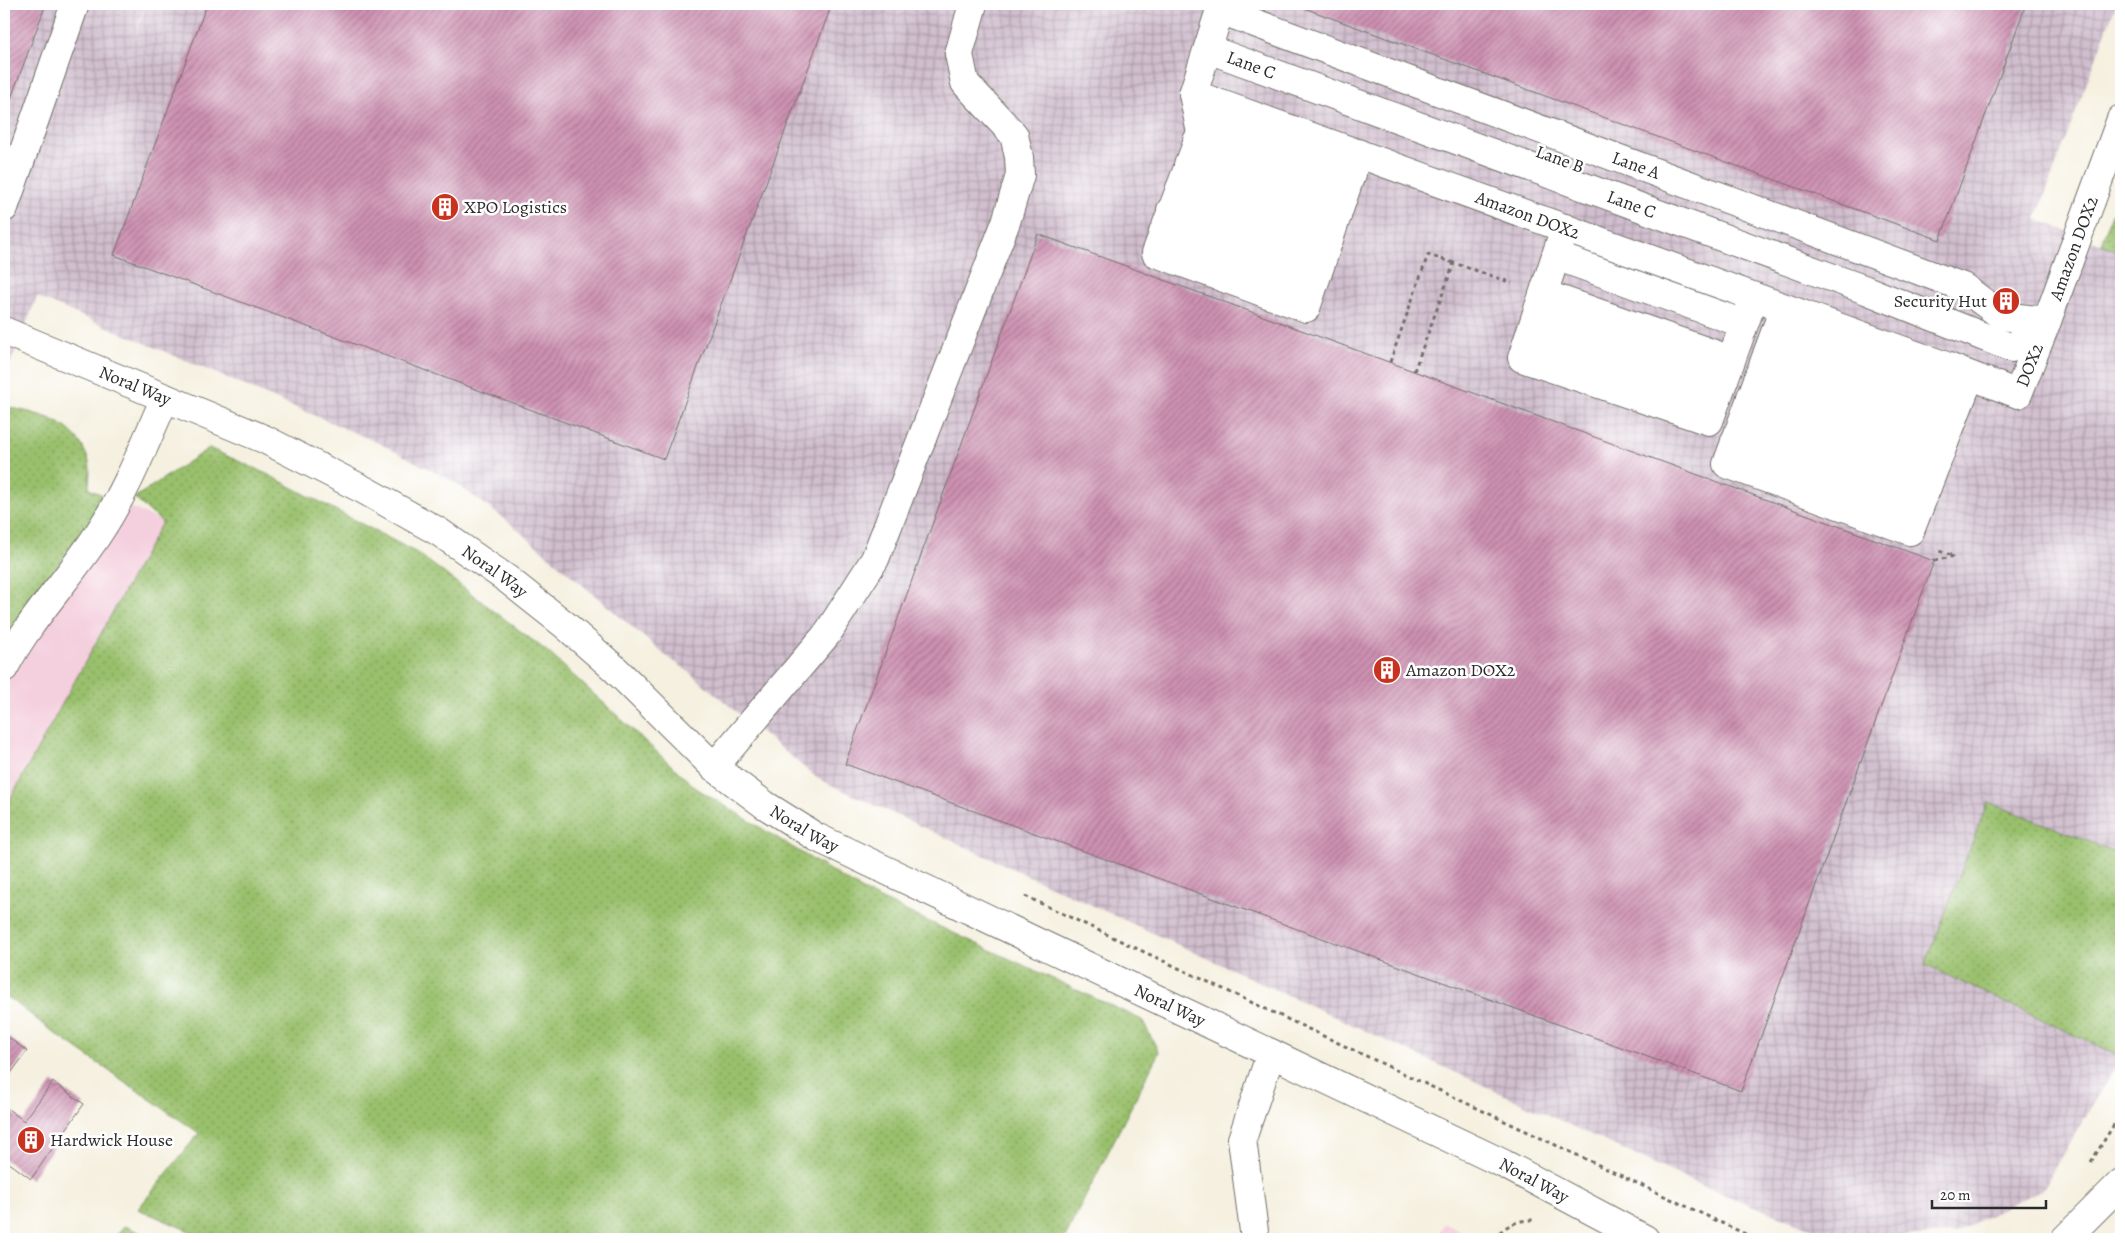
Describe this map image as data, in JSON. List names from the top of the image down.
{
  "streets": {
    "main road": [
      "Lane C",
      "Lane A",
      "Amazon DOX2",
      "DOX2",
      "Noral Way"
    ]
  },
  "crossings": [
    ["Lane C", "Lane A"],
    ["Lane C", "Amazon DOX2"],
    ["Lane C", "DOX2"],
    ["Lane A", "Amazon DOX2"],
    ["Lane A", "DOX2"],
    ["Amazon DOX2", "DOX2"]
  ],
  "places": {
    "building": [
      "XPO Logistics",
      "Security Hut",
      "Amazon DOX2",
      "Hardwick House"
    ]
  },
  "scale_bar": "20 m"
}
